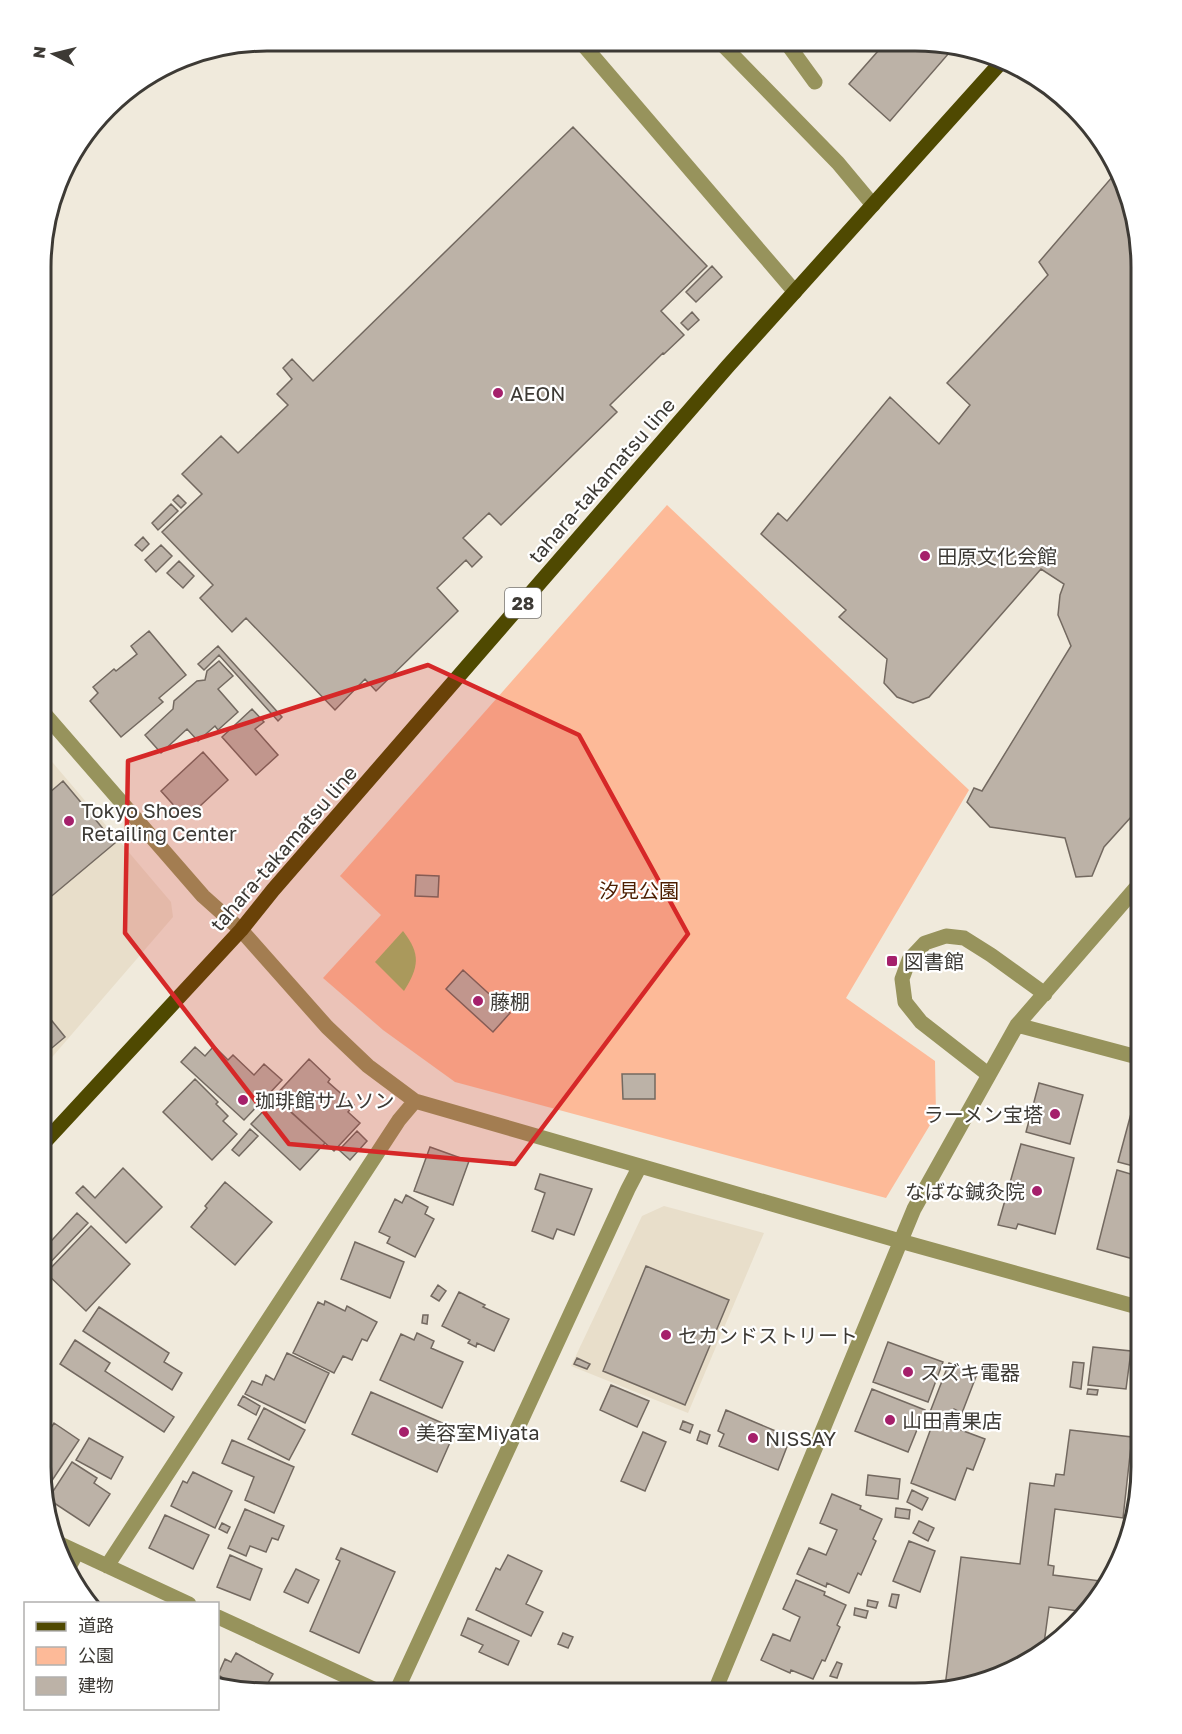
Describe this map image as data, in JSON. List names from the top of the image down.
{
  "streets": {
    "main road": ["tahara-takamatsu line", "28"]
  },
  "parks": ["汐見公園"],
  "places": {
    "other": [
      "AEON",
      "田原文化会館",
      "Tokyo Shoes Retailing Center",
      "藤棚",
      "珈琲館サムソン",
      "ラーメン宝塔",
      "なばな鍼灸院",
      "セカンドストリート",
      "スズキ電器",
      "山田青果店",
      "美容室Miyata",
      "NISSAY"
    ],
    "transit": ["図書館"]
  },
  "legend": ["道路", "公園", "建物"],
  "north": "left"
}
